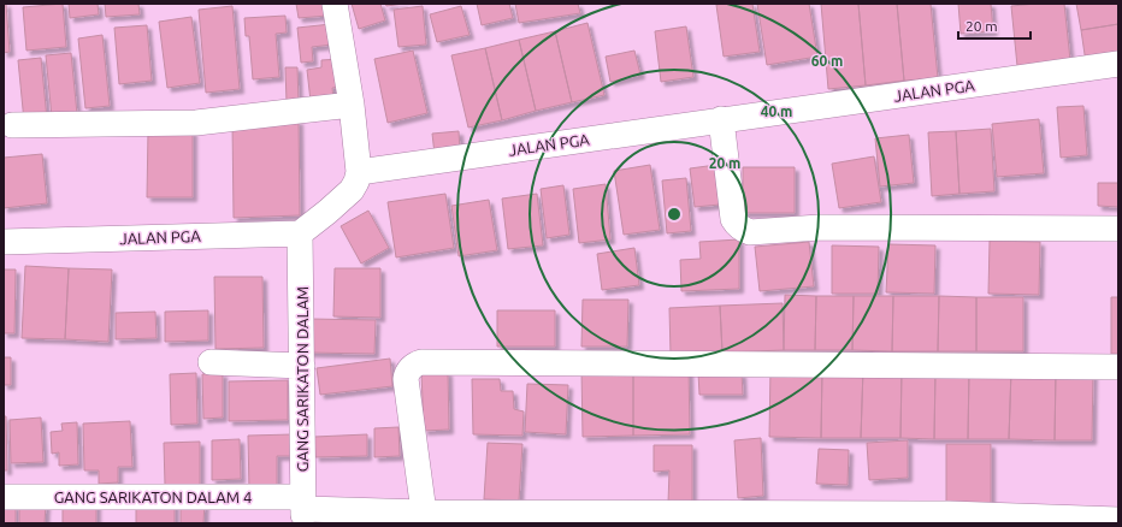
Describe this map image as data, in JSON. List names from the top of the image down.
{
  "streets": {
    "street": ["JALAN PGA", "GANG SARIKATON DALAM", "GANG SARIKATON DALAM 4"]
  },
  "crossings": [
    ["JALAN PGA", "GANG SARIKATON DALAM"],
    ["GANG SARIKATON DALAM", "GANG SARIKATON DALAM 4"]
  ],
  "scale_bar": "20 m",
  "rings": ["60 m", "40 m", "20 m"]
}
